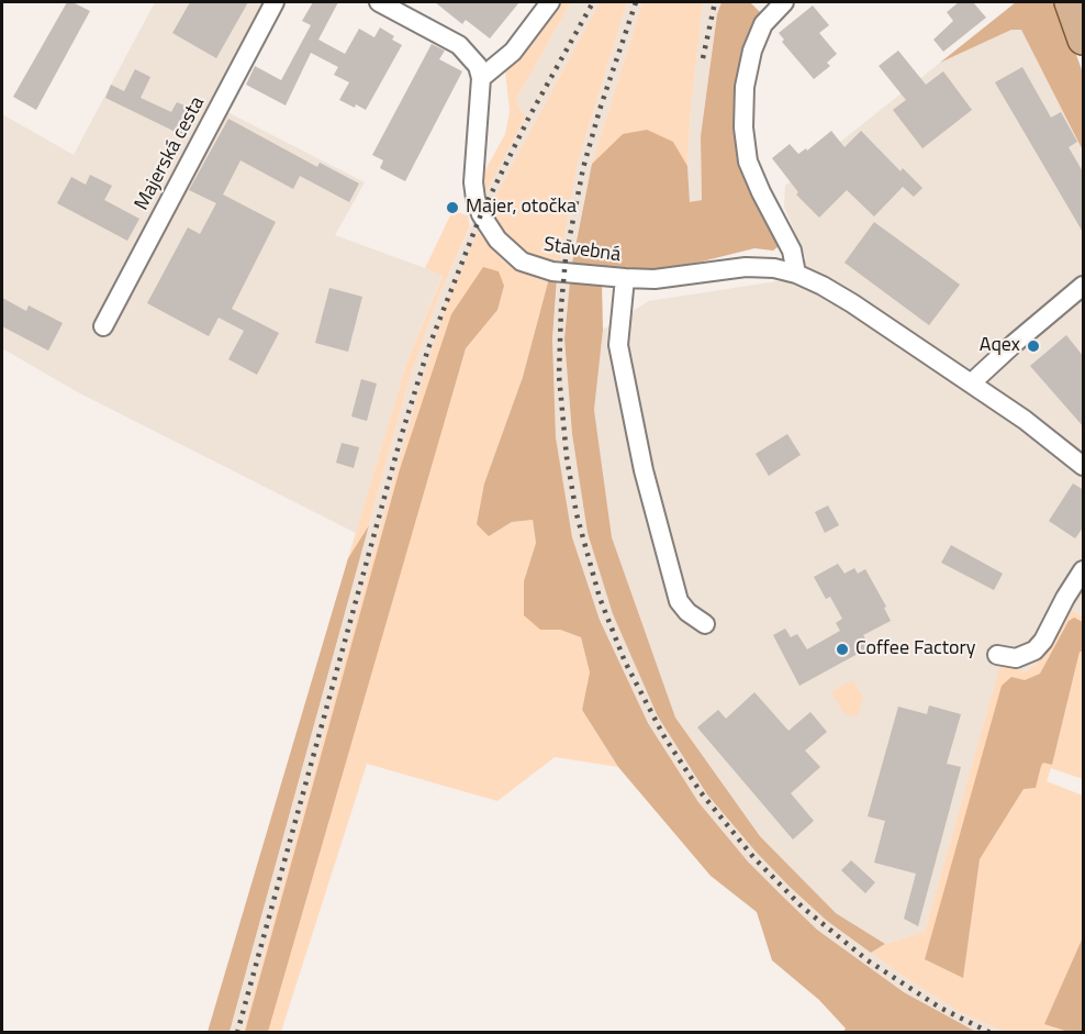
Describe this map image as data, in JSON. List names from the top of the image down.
{
  "streets": {
    "street": ["Majerská cesta", "Stavebná"]
  },
  "places": ["Majer, otočka", "Aqex", "Coffee Factory"]
}
